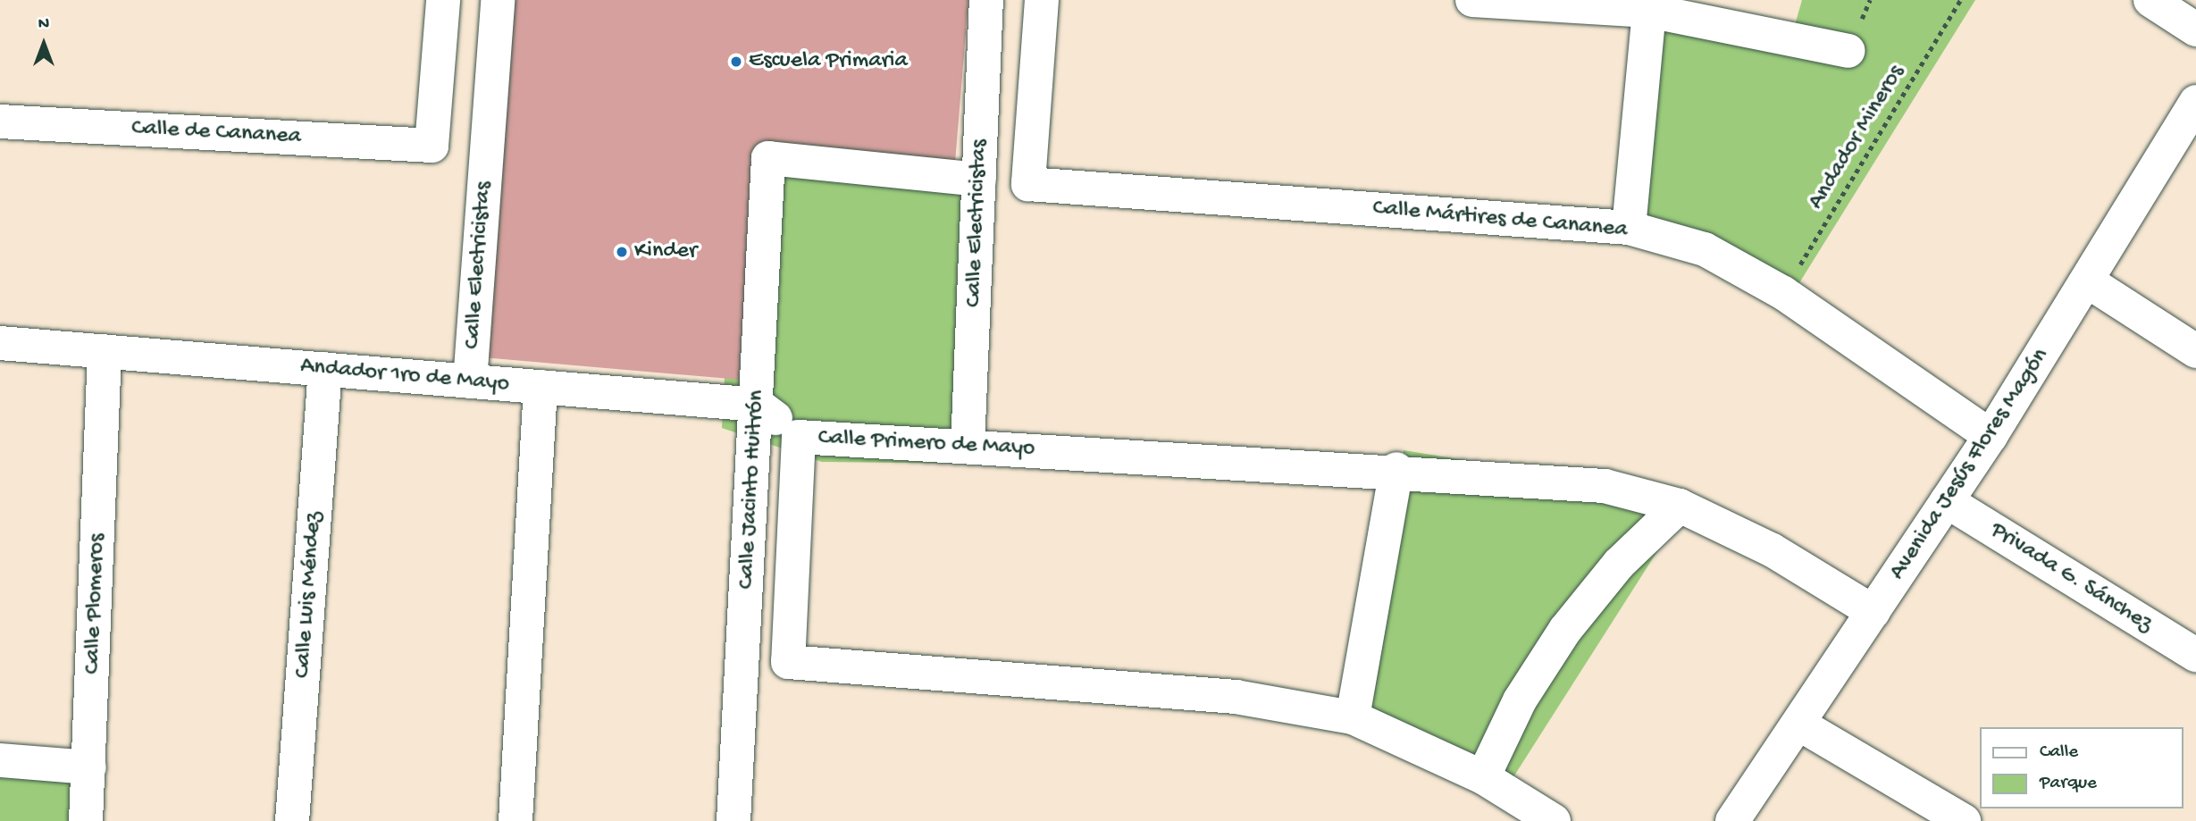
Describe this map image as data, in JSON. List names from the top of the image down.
{
  "streets": {
    "street": [
      "Calle de Cananea",
      "Calle Mártires de Cananea",
      "Calle Electricistas",
      "Andador 1ro de Mayo",
      "Calle Primero de Mayo",
      "Avenida Jesús Flores Magón",
      "Calle Jacinto Huitrón",
      "Privada G. Sánchez",
      "Calle Luis Méndez",
      "Calle Plomeros"
    ],
    "path": ["Andador Mineros"]
  },
  "crossings": [
    ["Andador Mineros", "Calle Mártires de Cananea"],
    ["Calle Mártires de Cananea", "Avenida Jesús Flores Magón"],
    ["Calle Electricistas", "Andador 1ro de Mayo"],
    ["Calle Electricistas", "Calle Primero de Mayo"],
    ["Calle Electricistas", "Calle Jacinto Huitrón"],
    ["Andador 1ro de Mayo", "Calle Jacinto Huitrón"],
    ["Andador 1ro de Mayo", "Calle Luis Méndez"],
    ["Andador 1ro de Mayo", "Calle Plomeros"],
    ["Calle Primero de Mayo", "Avenida Jesús Flores Magón"],
    ["Avenida Jesús Flores Magón", "Privada G. Sánchez"]
  ],
  "places": ["Escuela Primaria", "Kinder"],
  "legend": ["Calle", "Parque"],
  "north": "top"
}
